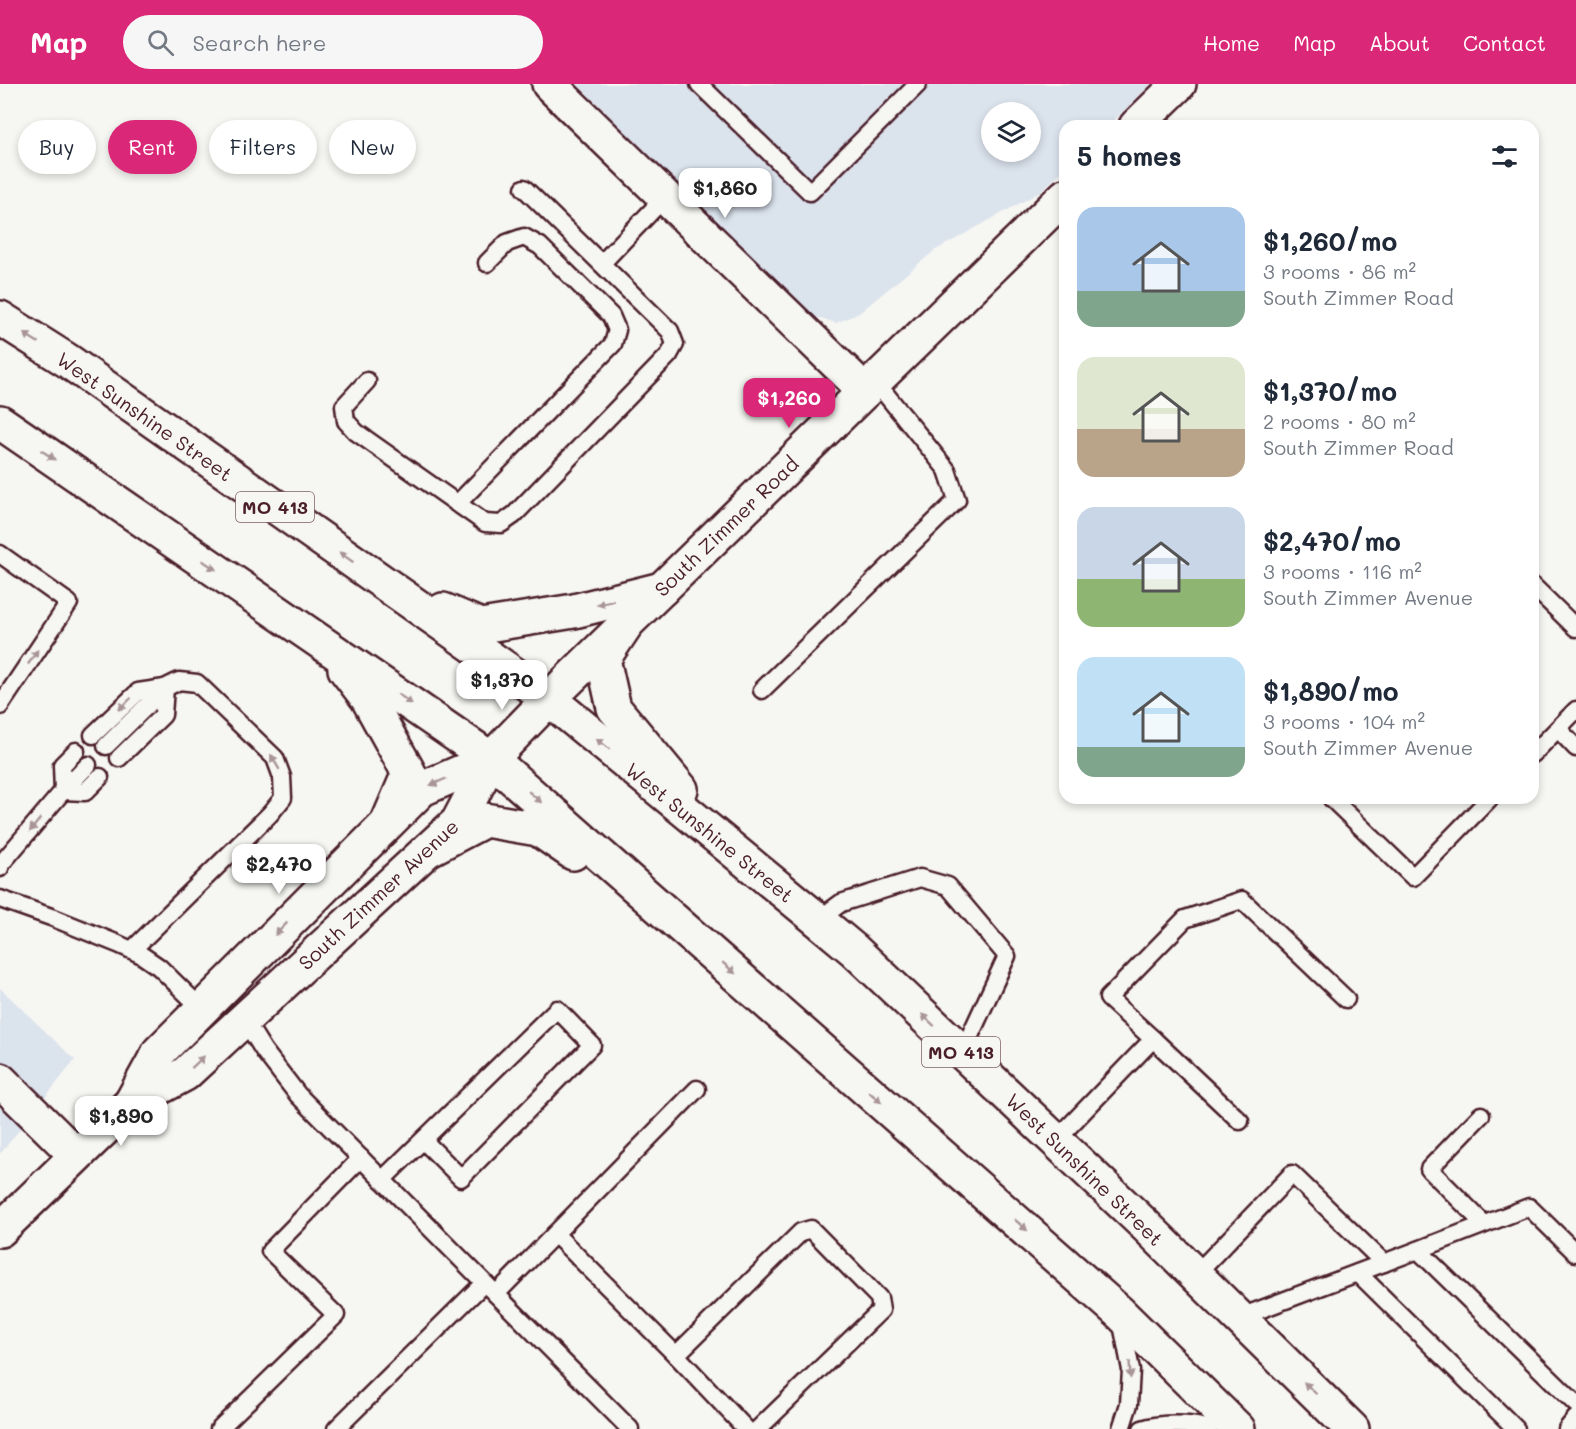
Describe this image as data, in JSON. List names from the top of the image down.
{
  "streets": {
    "main road": [
      "West Sunshine Street",
      "MO 413",
      "South Zimmer Road",
      "South Zimmer Avenue"
    ]
  },
  "crossings": [
    ["West Sunshine Street", "South Zimmer Road"],
    ["South Zimmer Road", "South Zimmer Avenue"]
  ],
  "page": {
    "header": "Map",
    "search": "Search here",
    "nav": [
      "Home",
      "Map",
      "About",
      "Contact"
    ],
    "chip": [
      "Buy",
      "Rent",
      "Filters",
      "New"
    ],
    "heading": "5 homes",
    "price": [
      "$1,860",
      "$1,260",
      "$1,370",
      "$2,470",
      "$1,890"
    ],
    "list": [
      {
        "name": "$1,260/mo",
        "note": "3 rooms · 86 m² · South Zimmer Road"
      },
      {
        "name": "$1,370/mo",
        "note": "2 rooms · 80 m² · South Zimmer Road"
      },
      {
        "name": "$2,470/mo",
        "note": "3 rooms · 116 m² · South Zimmer Avenue"
      },
      {
        "name": "$1,890/mo",
        "note": "3 rooms · 104 m² · South Zimmer Avenue"
      }
    ]
  }
}
